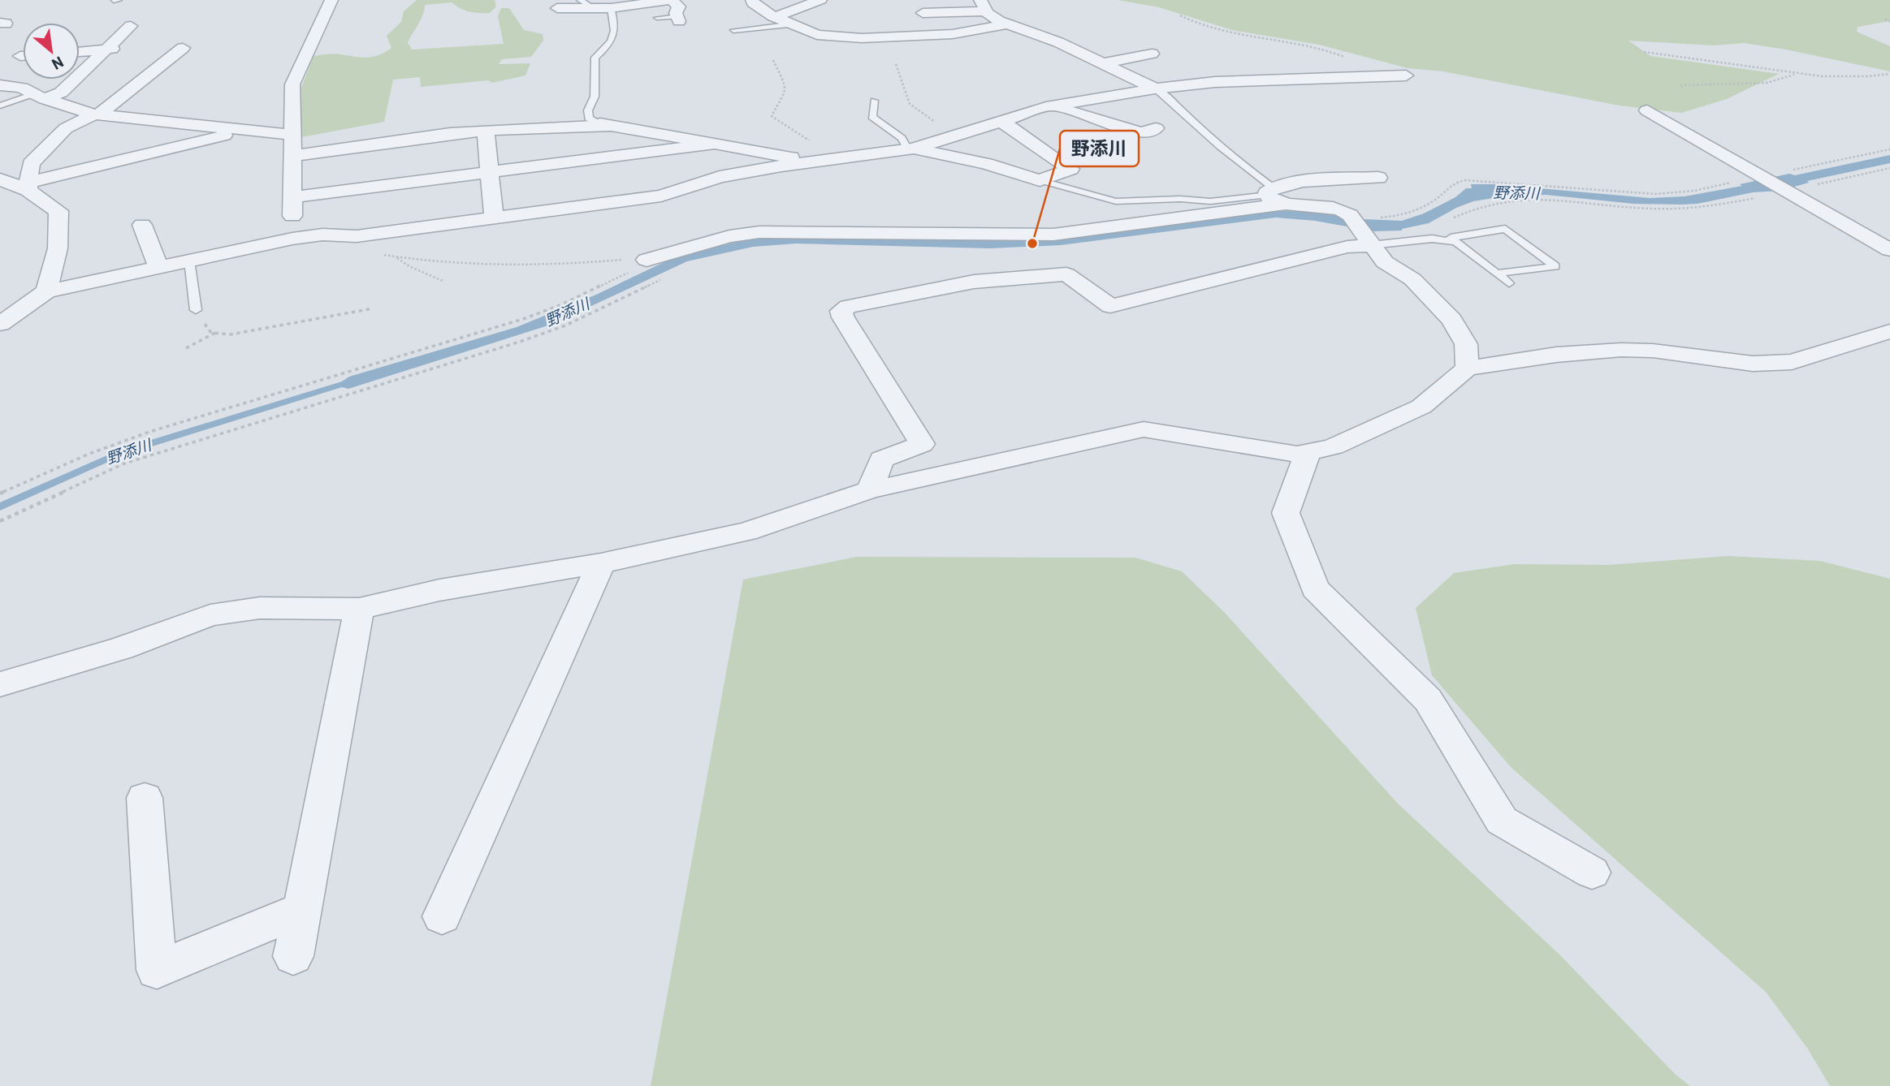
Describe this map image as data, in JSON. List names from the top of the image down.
{
  "water": ["野添川"],
  "places": ["野添川"],
  "north": "bottom right"
}
